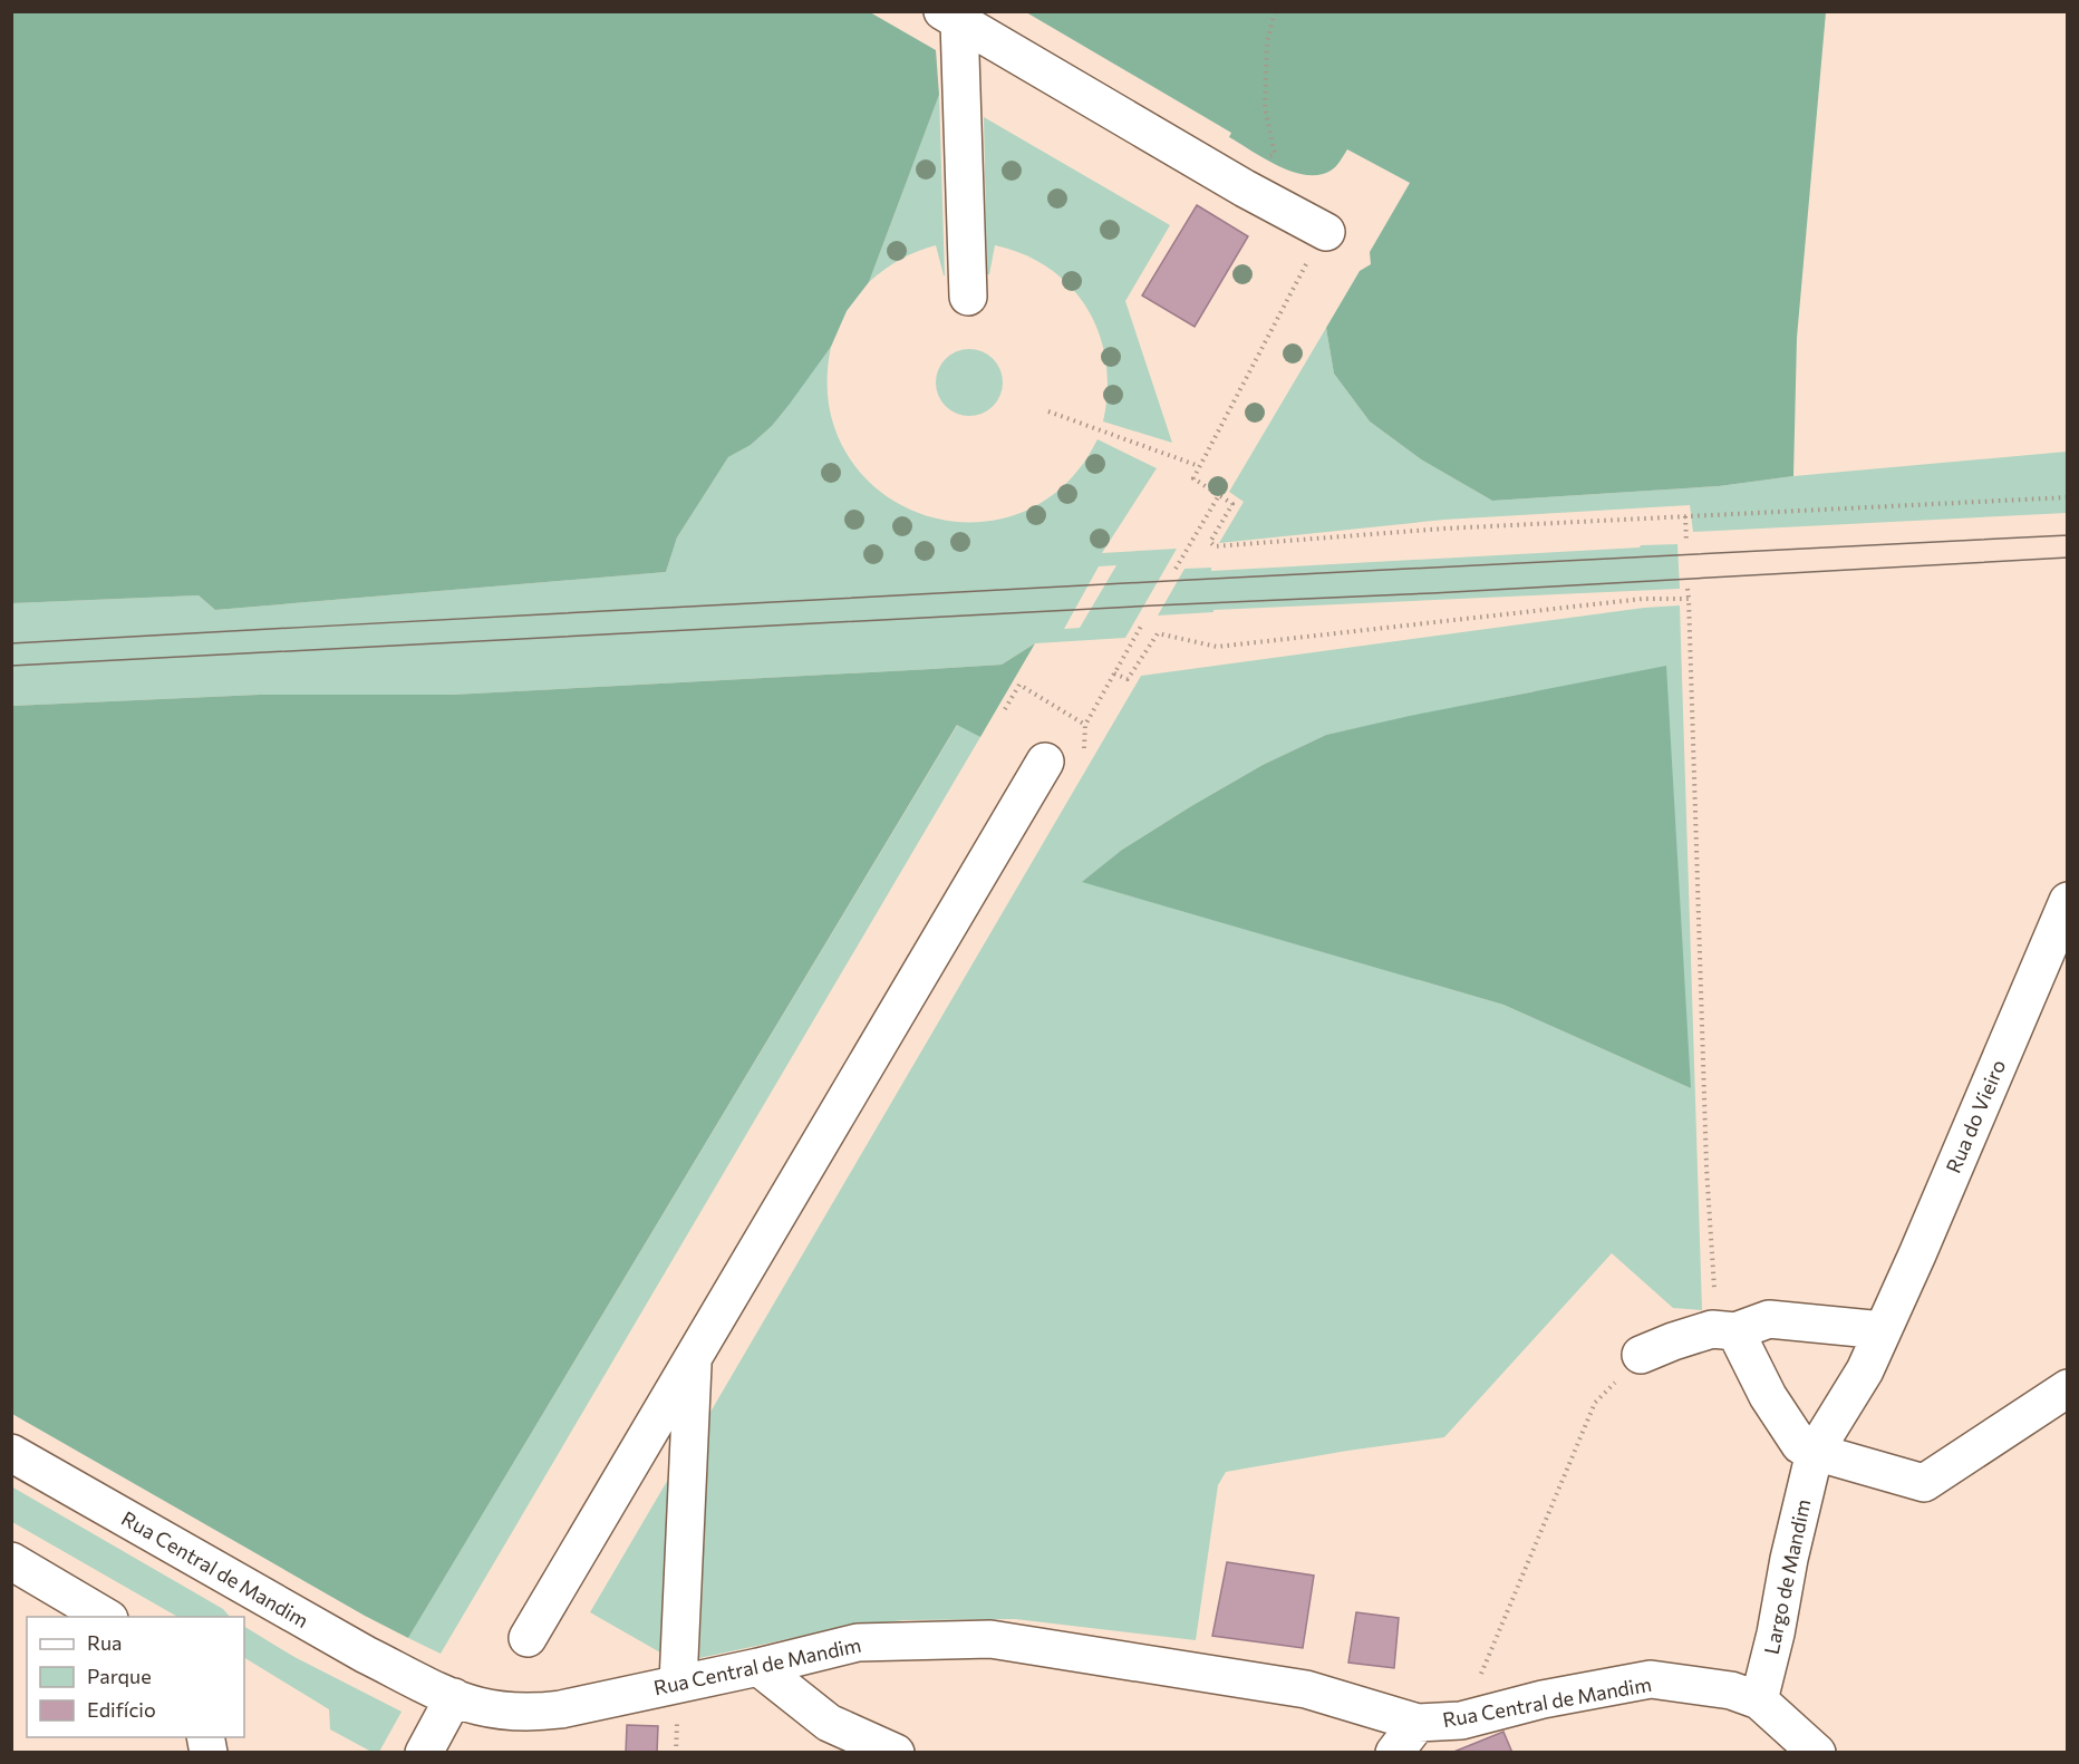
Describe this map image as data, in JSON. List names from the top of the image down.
{
  "streets": {
    "street": ["Rua do Vieiro", "Rua Central de Mandim", "Largo de Mandim"]
  },
  "crossings": [
    ["Rua do Vieiro", "Largo de Mandim"],
    ["Rua Central de Mandim", "Largo de Mandim"]
  ],
  "legend": ["Rua", "Parque", "Edifício"]
}
